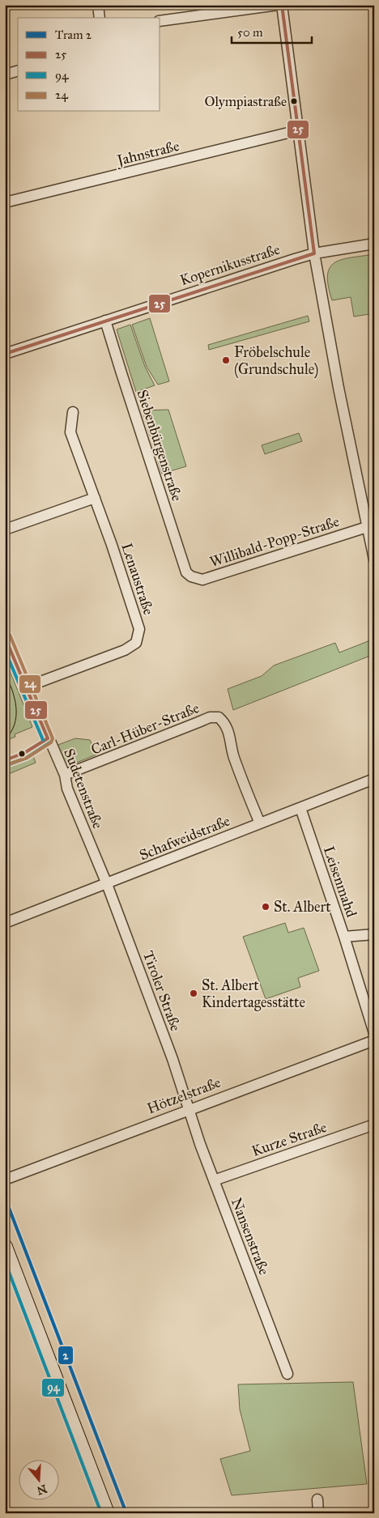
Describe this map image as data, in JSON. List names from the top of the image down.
{
  "streets": {
    "street": [
      "Jahnstraße",
      "Kopernikusstraße",
      "Siebenbürgenstraße",
      "Willibald-Popp-Straße",
      "Lenaustraße",
      "Carl-Hüber-Straße",
      "Sudetenstraße",
      "Schafweidstraße",
      "Leisenmahd",
      "Tiroler Straße",
      "Hötzelstraße",
      "Kurze Straße",
      "Nansenstraße"
    ]
  },
  "crossings": [
    ["Kopernikusstraße", "Siebenbürgenstraße"],
    ["Siebenbürgenstraße", "Willibald-Popp-Straße"],
    ["Lenaustraße", "Sudetenstraße"],
    ["Carl-Hüber-Straße", "Sudetenstraße"],
    ["Carl-Hüber-Straße", "Schafweidstraße"],
    ["Sudetenstraße", "Schafweidstraße"],
    ["Sudetenstraße", "Tiroler Straße"],
    ["Schafweidstraße", "Leisenmahd"],
    ["Schafweidstraße", "Tiroler Straße"],
    ["Tiroler Straße", "Hötzelstraße"],
    ["Tiroler Straße", "Nansenstraße"],
    ["Hötzelstraße", "Nansenstraße"],
    ["Kurze Straße", "Nansenstraße"]
  ],
  "places": [
    "Olympiastraße",
    "Fröbelschule (Grundschule)",
    "St. Albert",
    "St. Albert Kindertagesstätte"
  ],
  "lines": [
    "transit line 25",
    "transit line 24",
    "transit line 94",
    "tram line 2"
  ],
  "legend": [
    "Tram 2",
    "25",
    "94",
    "24"
  ],
  "scale_bar": "50 m",
  "north": "bottom"
}
